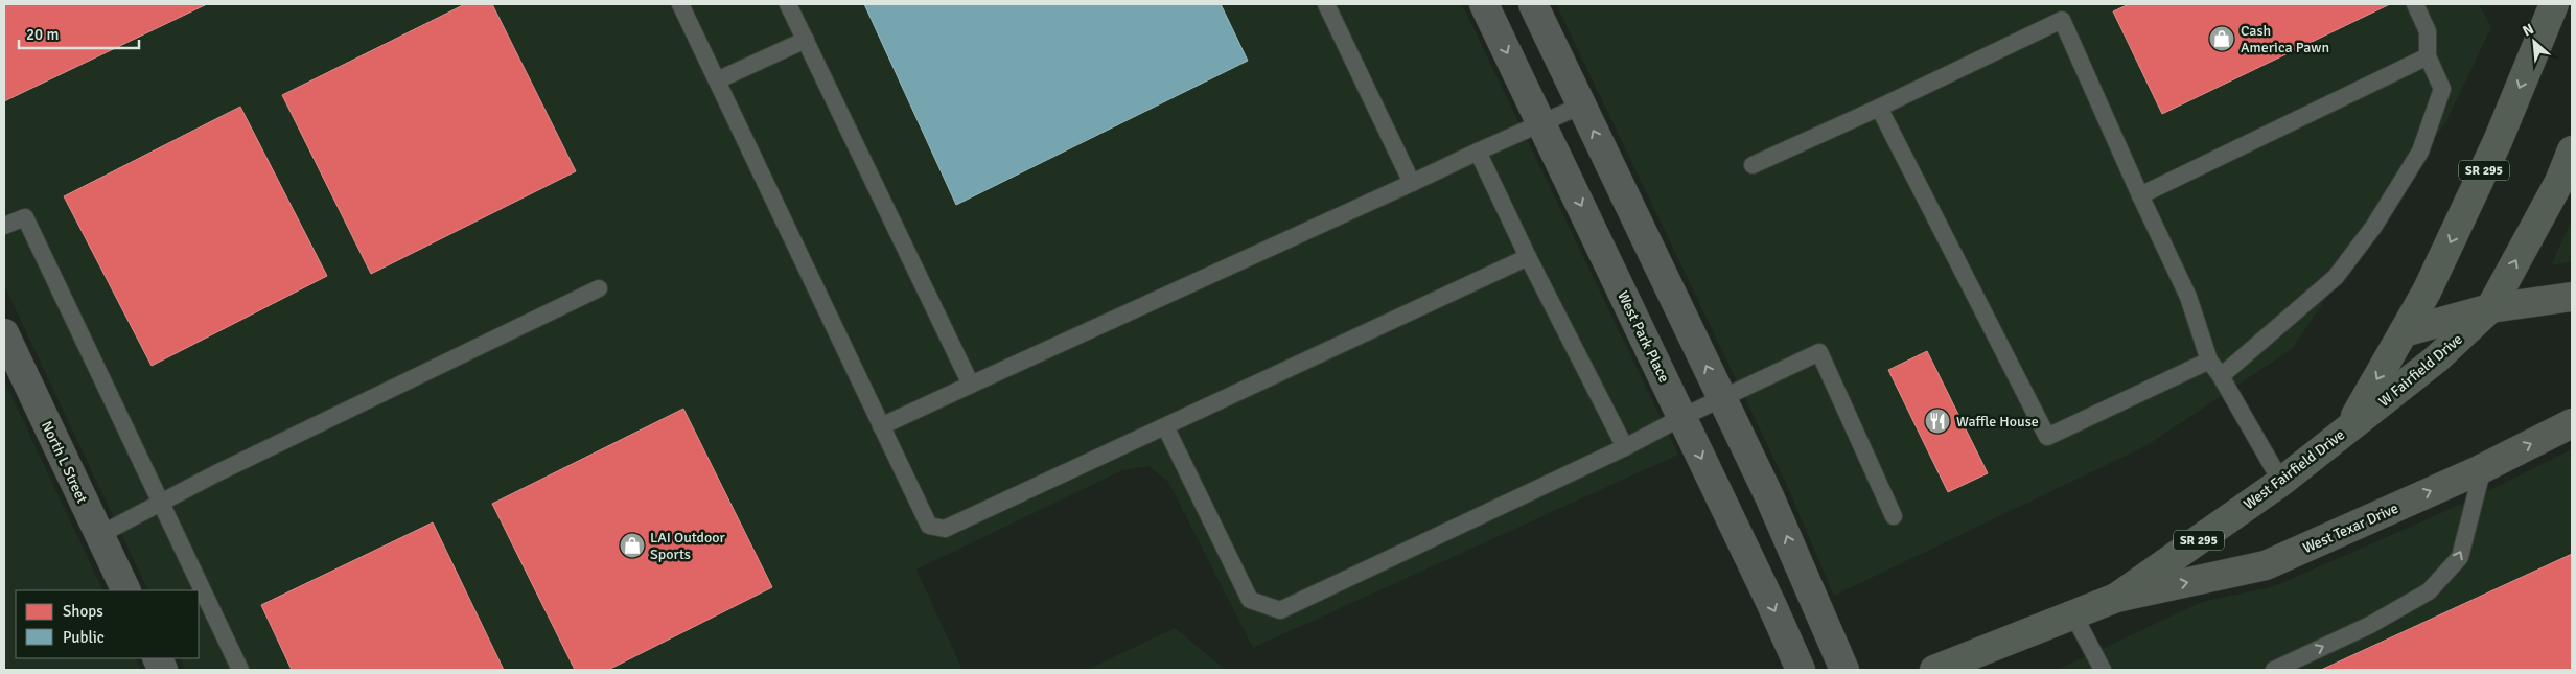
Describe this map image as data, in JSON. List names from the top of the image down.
{
  "streets": {
    "main road": [
      "SR 295",
      "W Fairfield Drive",
      "West Fairfield Drive",
      "West Texar Drive"
    ],
    "street": ["West Park Place", "North L Street"]
  },
  "crossings": [
    ["SR 295", "W Fairfield Drive"],
    ["W Fairfield Drive", "West Fairfield Drive"],
    ["West Fairfield Drive", "West Texar Drive"]
  ],
  "one_way": ["West Texar Drive"],
  "places": {
    "shop": ["Cash America Pawn", "LAI Outdoor Sports"],
    "restaurant": ["Waffle House"]
  },
  "legend": ["Shops", "Public"],
  "scale_bar": "20 m",
  "north": "top left"
}
